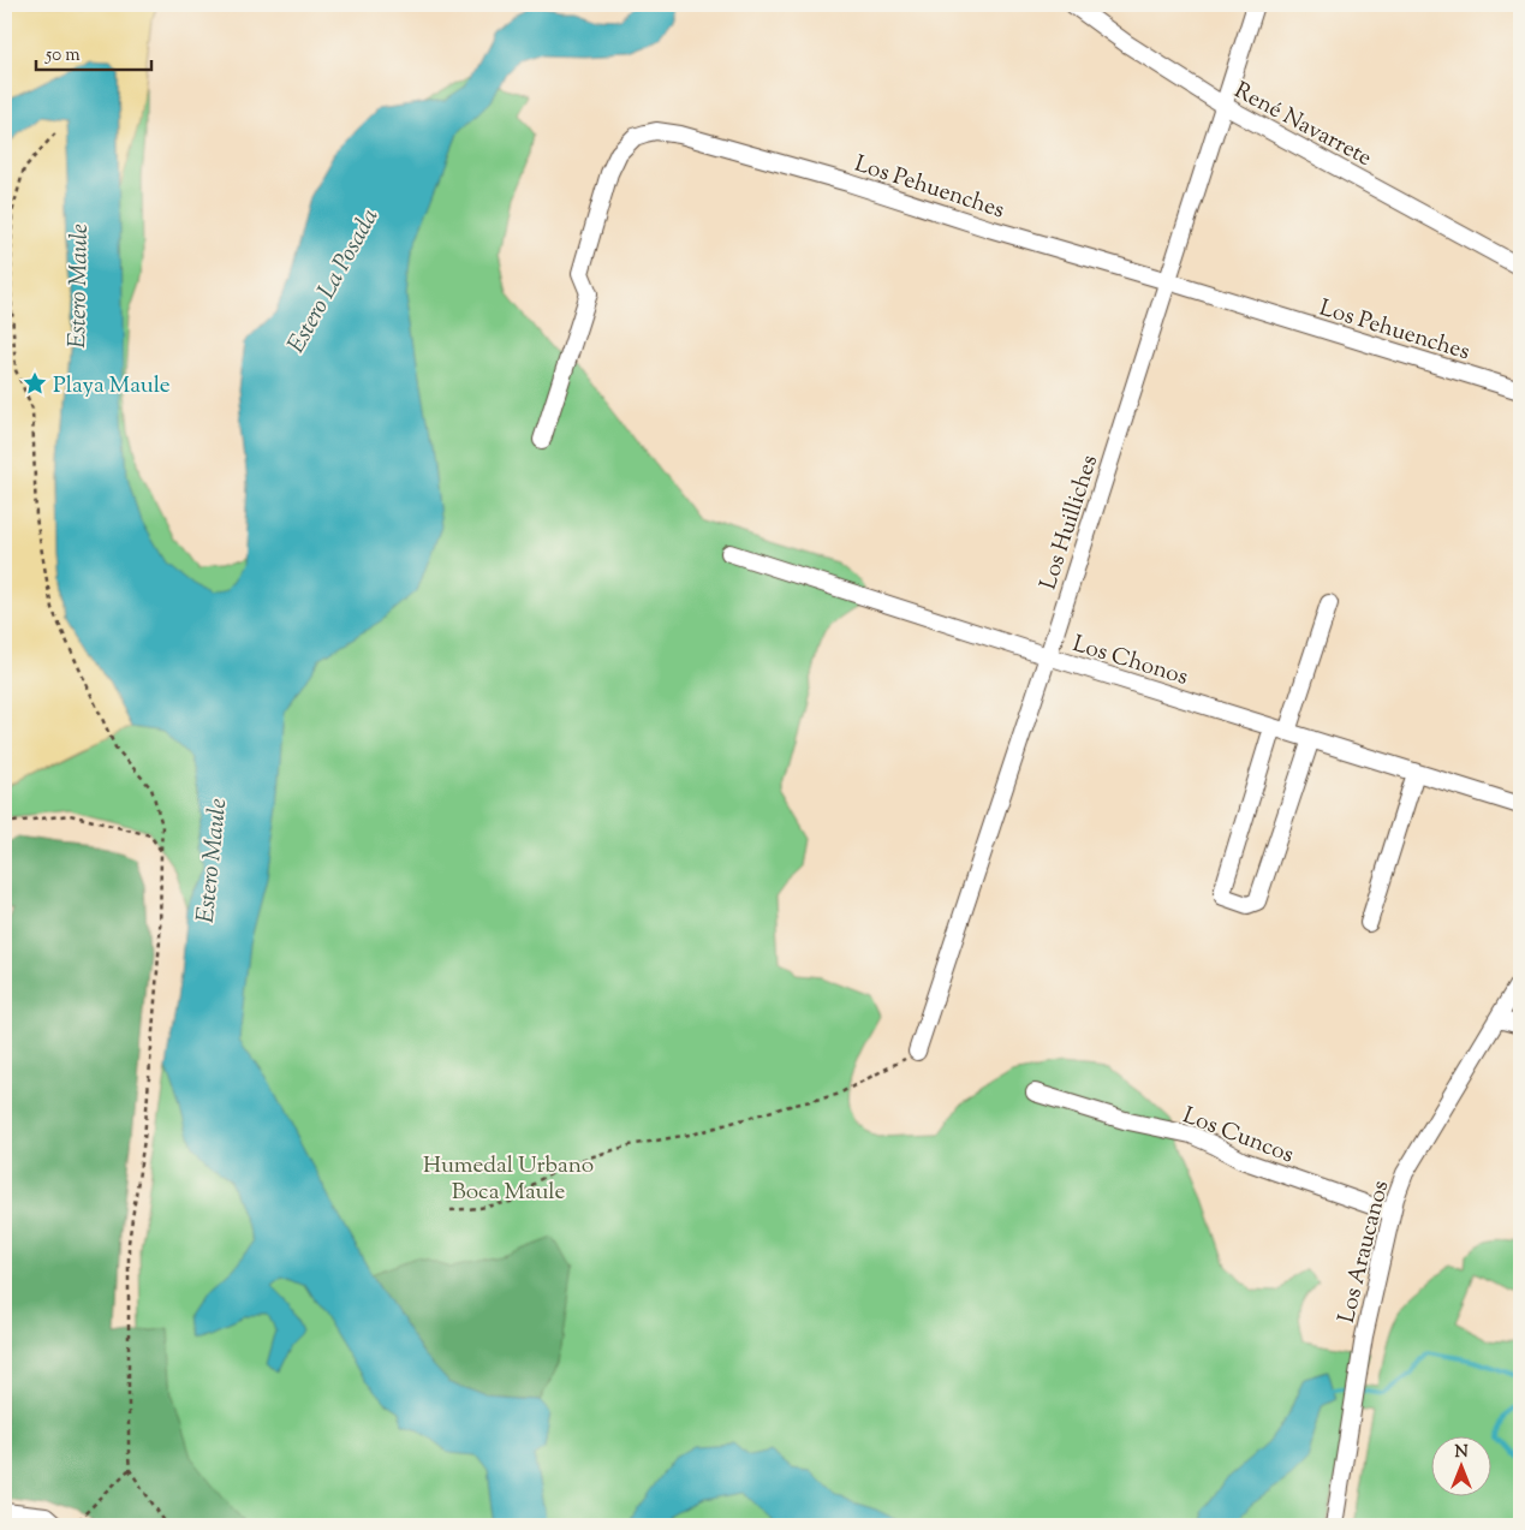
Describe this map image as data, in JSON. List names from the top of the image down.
{
  "streets": {
    "street": [
      "René Navarrete",
      "Los Pehuenches",
      "Los Huilliches",
      "Los Chonos",
      "Los Cuncos",
      "Los Araucanos"
    ]
  },
  "crossings": [
    ["René Navarrete", "Los Huilliches"],
    ["Los Pehuenches", "Los Huilliches"],
    ["Los Huilliches", "Los Chonos"],
    ["Los Cuncos", "Los Araucanos"]
  ],
  "water": ["Estero La Posada", "Estero Maule"],
  "parks": ["Humedal Urbano Boca Maule"],
  "places": {
    "place": ["Playa Maule"]
  },
  "scale_bar": "50 m",
  "north": "top"
}
